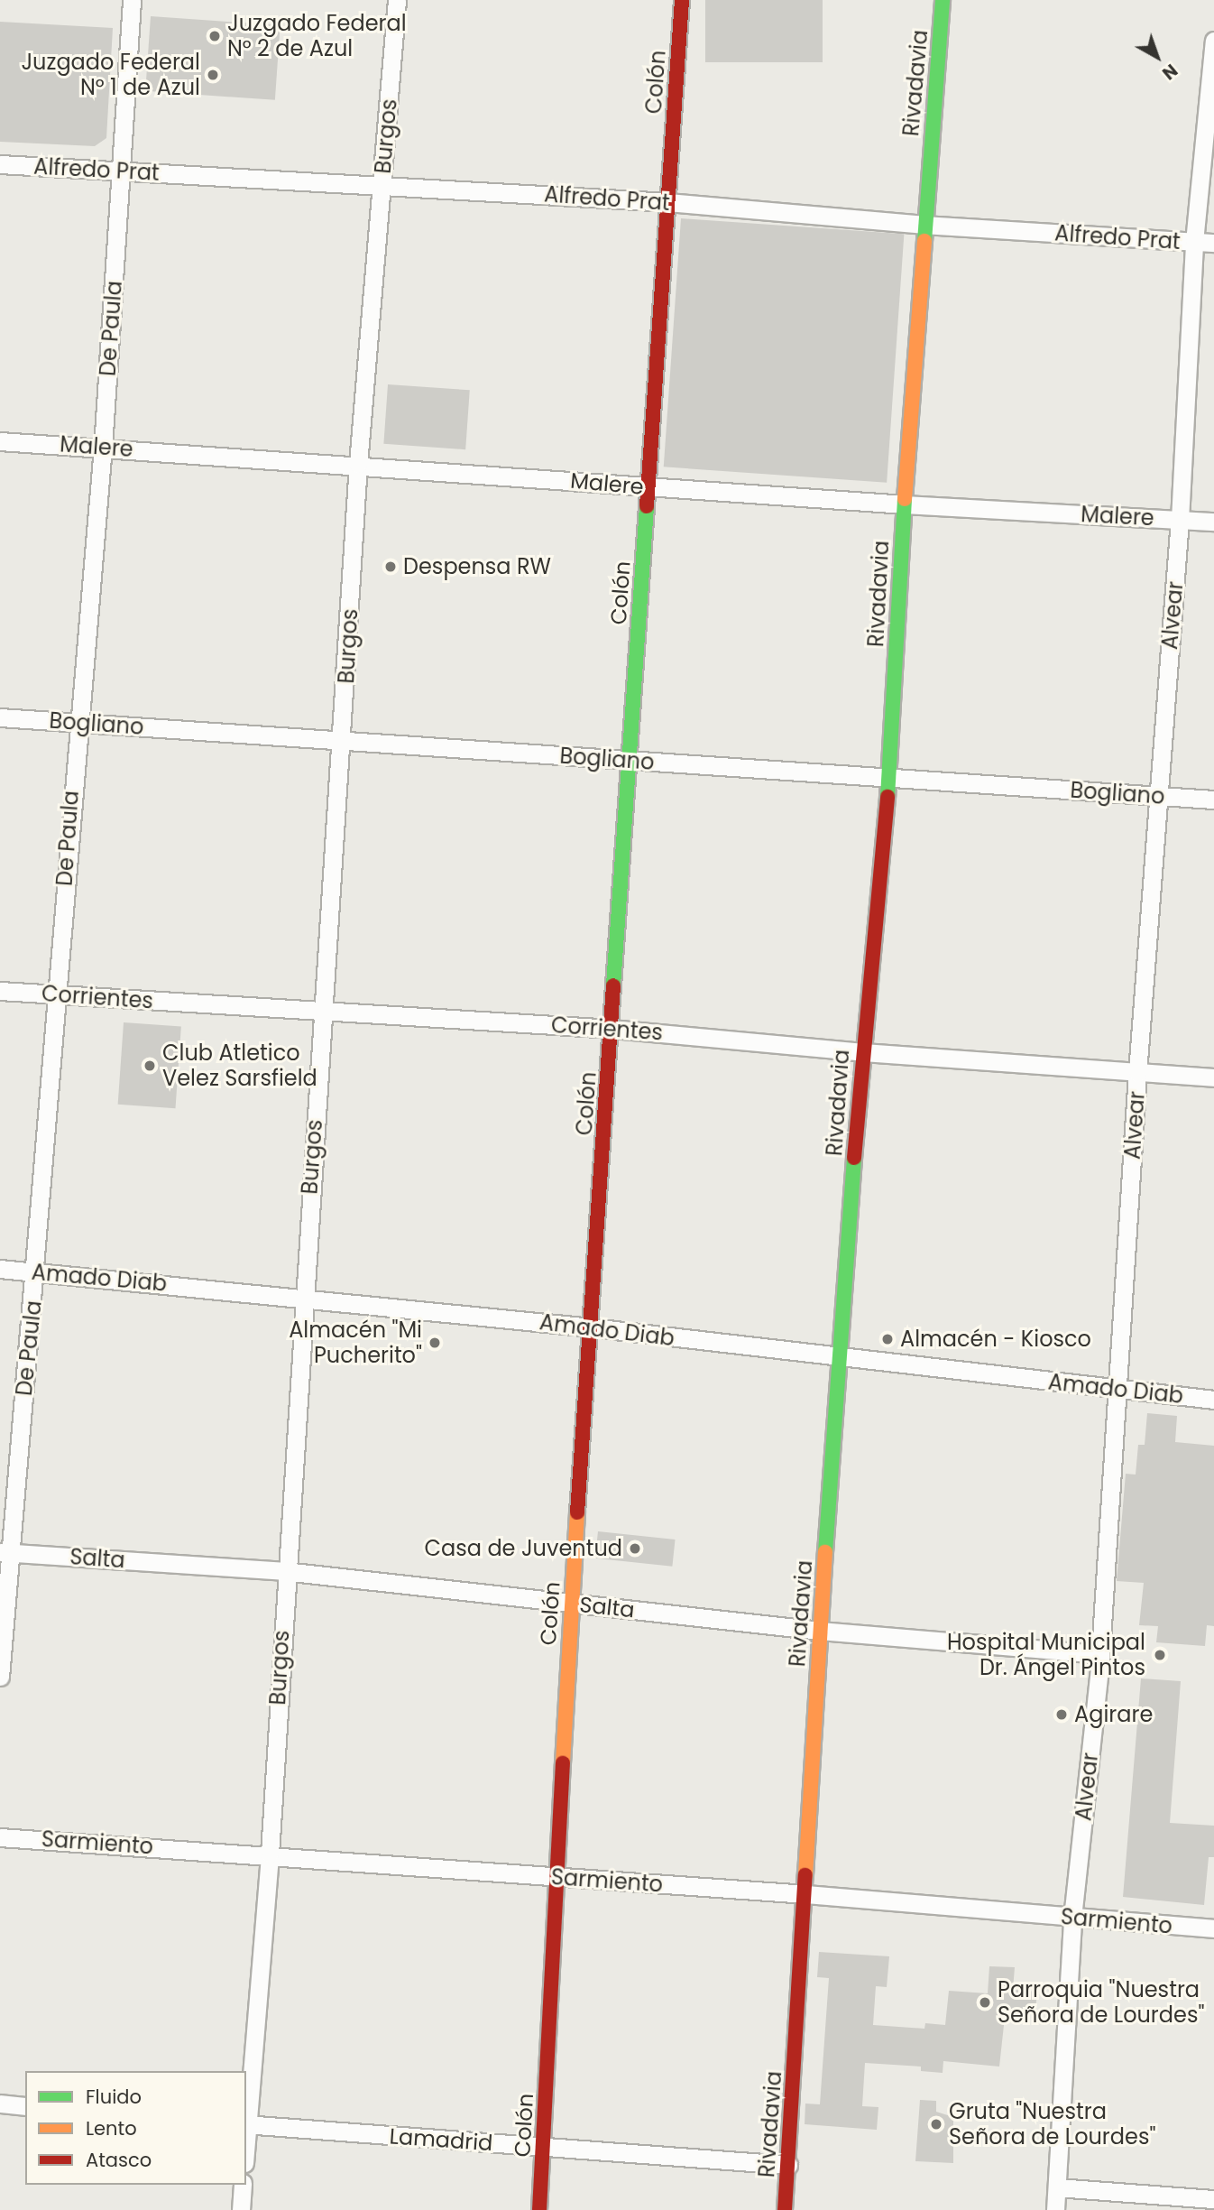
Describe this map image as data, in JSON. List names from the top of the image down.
{
  "streets": {
    "street": [
      "Colón",
      "Rivadavia",
      "Burgos",
      "Alfredo Prat",
      "De Paula",
      "Malere",
      "Alvear",
      "Bogliano",
      "Corrientes",
      "Amado Diab",
      "Salta",
      "Sarmiento",
      "Lamadrid"
    ]
  },
  "crossings": [
    ["Colón", "Alfredo Prat"],
    ["Colón", "Malere"],
    ["Colón", "Bogliano"],
    ["Colón", "Corrientes"],
    ["Colón", "Amado Diab"],
    ["Colón", "Salta"],
    ["Colón", "Sarmiento"],
    ["Colón", "Lamadrid"],
    ["Rivadavia", "Alfredo Prat"],
    ["Rivadavia", "Malere"],
    ["Rivadavia", "Bogliano"],
    ["Rivadavia", "Corrientes"],
    ["Rivadavia", "Amado Diab"],
    ["Rivadavia", "Salta"],
    ["Rivadavia", "Sarmiento"],
    ["Rivadavia", "Lamadrid"],
    ["Burgos", "Alfredo Prat"],
    ["Burgos", "Malere"],
    ["Burgos", "Bogliano"],
    ["Burgos", "Corrientes"],
    ["Burgos", "Amado Diab"],
    ["Burgos", "Salta"],
    ["Burgos", "Sarmiento"],
    ["Burgos", "Lamadrid"],
    ["Alfredo Prat", "De Paula"],
    ["Alfredo Prat", "Alvear"],
    ["De Paula", "Malere"],
    ["De Paula", "Bogliano"],
    ["De Paula", "Corrientes"],
    ["De Paula", "Amado Diab"],
    ["De Paula", "Salta"],
    ["Malere", "Alvear"],
    ["Alvear", "Bogliano"],
    ["Alvear", "Corrientes"],
    ["Alvear", "Amado Diab"],
    ["Alvear", "Salta"],
    ["Alvear", "Sarmiento"]
  ],
  "places": [
    "Juzgado Federal N° 2 de Azul",
    "Juzgado Federal N° 1 de Azul",
    "Despensa RW",
    "Club Atletico Velez Sarsfield",
    "Almacén - Kiosco",
    "Almacén \"Mi Pucherito\"",
    "Casa de Juventud",
    "Hospital Municipal Dr. Ángel Pintos",
    "Agirare",
    "Parroquia \"Nuestra Señora de Lourdes\"",
    "Gruta \"Nuestra Señora de Lourdes\""
  ],
  "legend": ["Fluido", "Lento", "Atasco"],
  "north": "bottom right"
}
